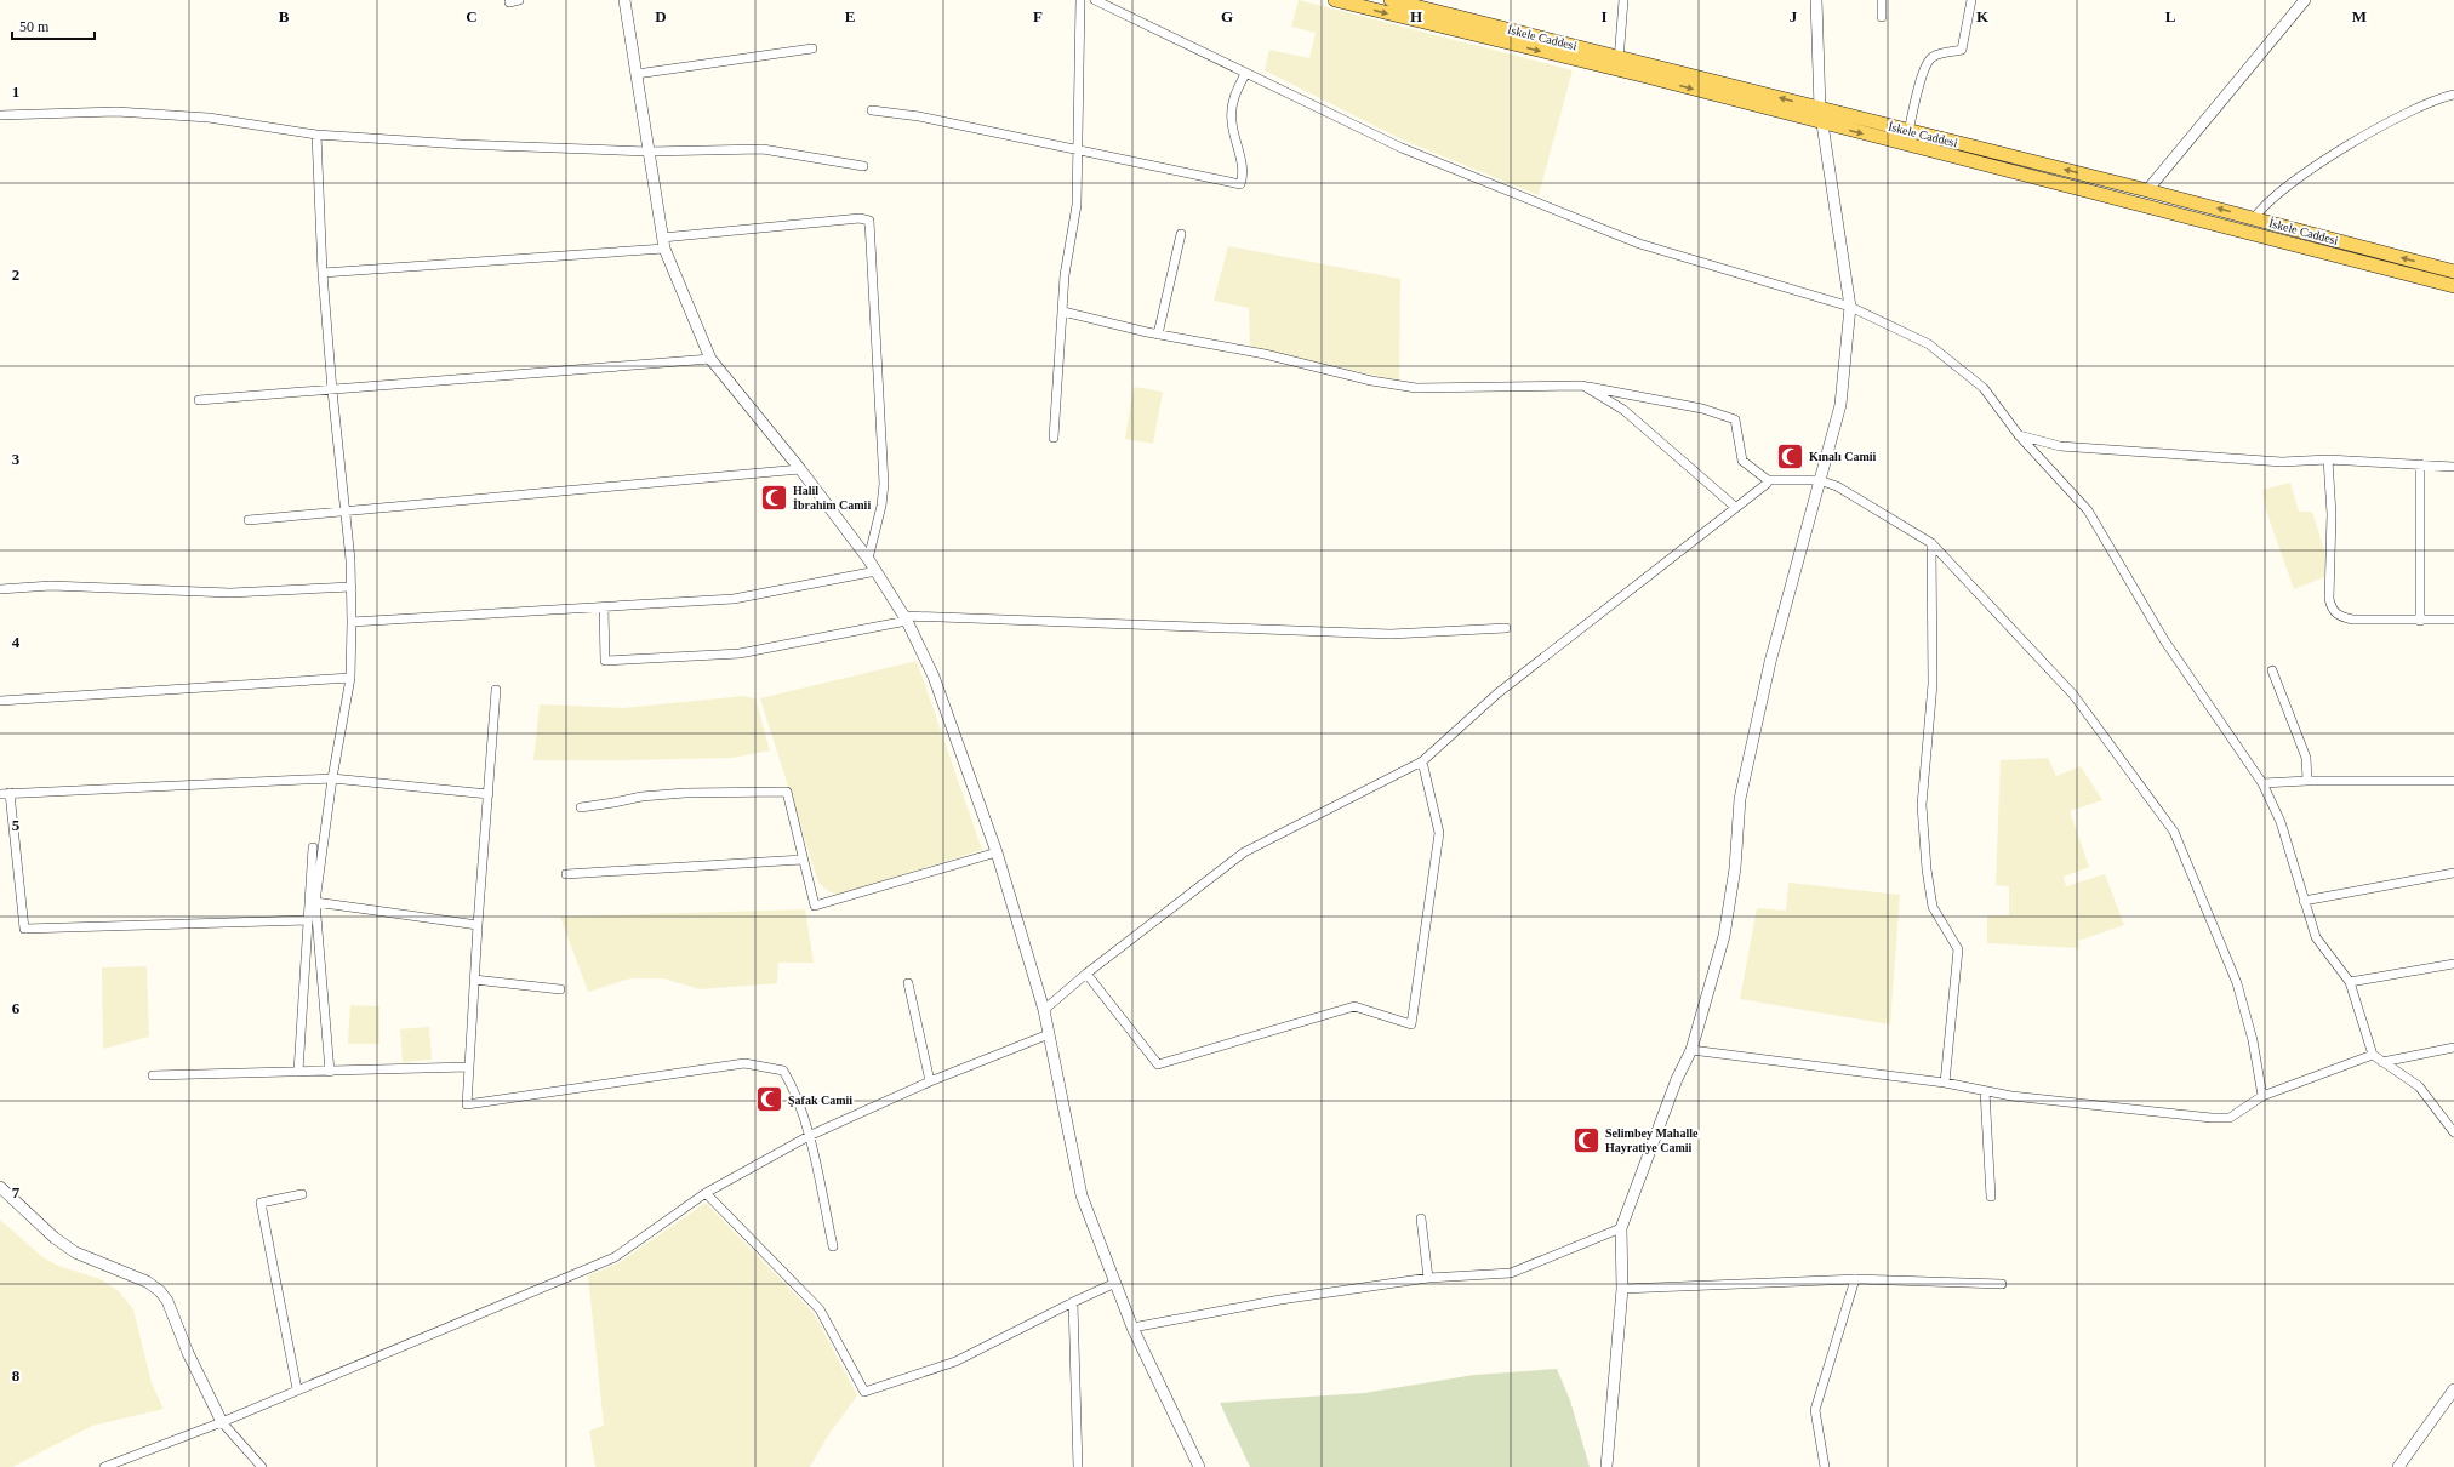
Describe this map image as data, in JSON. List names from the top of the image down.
{
  "streets": {
    "main road": ["İskele Caddesi"]
  },
  "places": {
    "mosque": [
      "Kınalı Camii",
      "Halil İbrahim Camii",
      "Şafak Camii",
      "Selimbey Mahalle Hayratiye Camii"
    ]
  },
  "scale_bar": "50 m",
  "grid": {
    "columns": [
      "B",
      "C",
      "D",
      "E",
      "F",
      "G",
      "H",
      "I",
      "J",
      "K",
      "L",
      "M"
    ],
    "rows": [
      "1",
      "2",
      "3",
      "4",
      "5",
      "6",
      "7",
      "8"
    ]
  }
}
